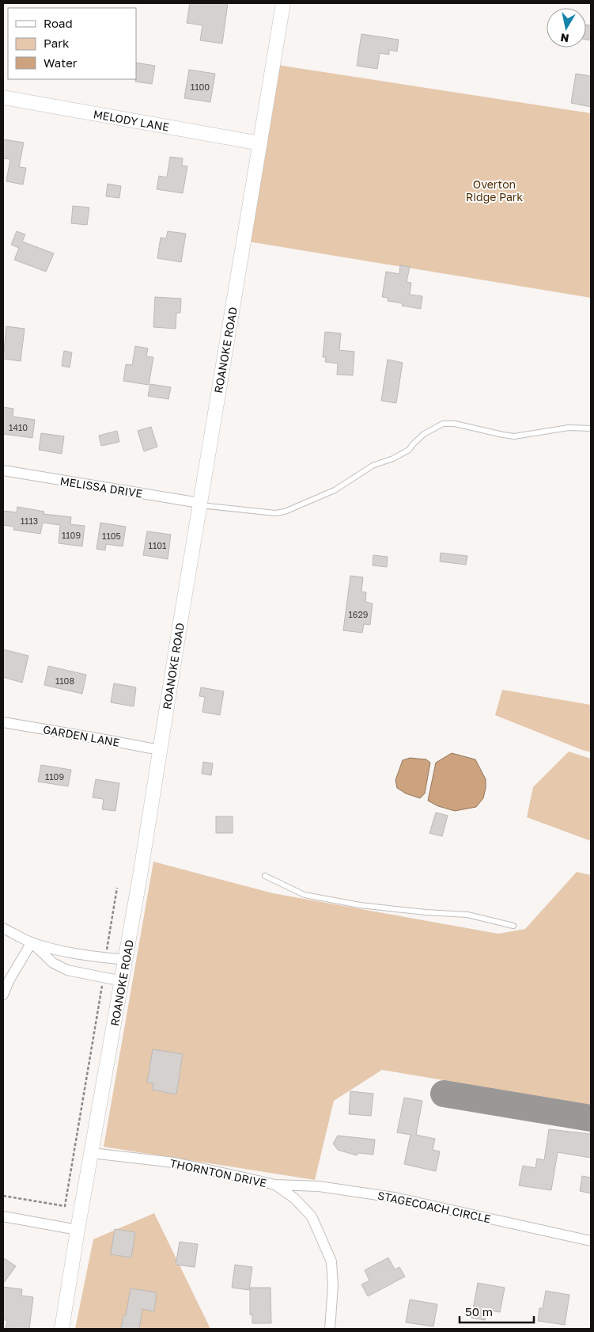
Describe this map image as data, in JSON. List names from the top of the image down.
{
  "streets": {
    "street": [
      "MELODY LANE",
      "ROANOKE ROAD",
      "MELISSA DRIVE",
      "GARDEN LANE",
      "THORNTON DRIVE",
      "STAGECOACH CIRCLE"
    ]
  },
  "crossings": [
    ["MELODY LANE", "ROANOKE ROAD"],
    ["ROANOKE ROAD", "MELISSA DRIVE"],
    ["ROANOKE ROAD", "GARDEN LANE"],
    ["ROANOKE ROAD", "THORNTON DRIVE"],
    ["THORNTON DRIVE", "STAGECOACH CIRCLE"]
  ],
  "parks": ["Overton Ridge Park"],
  "house_numbers": [
    "1100",
    "1410",
    "1113",
    "1109",
    "1105",
    "1101",
    "1629",
    "1108",
    "1109"
  ],
  "legend": ["Road", "Park", "Water"],
  "scale_bar": "50 m",
  "north": "bottom"
}
